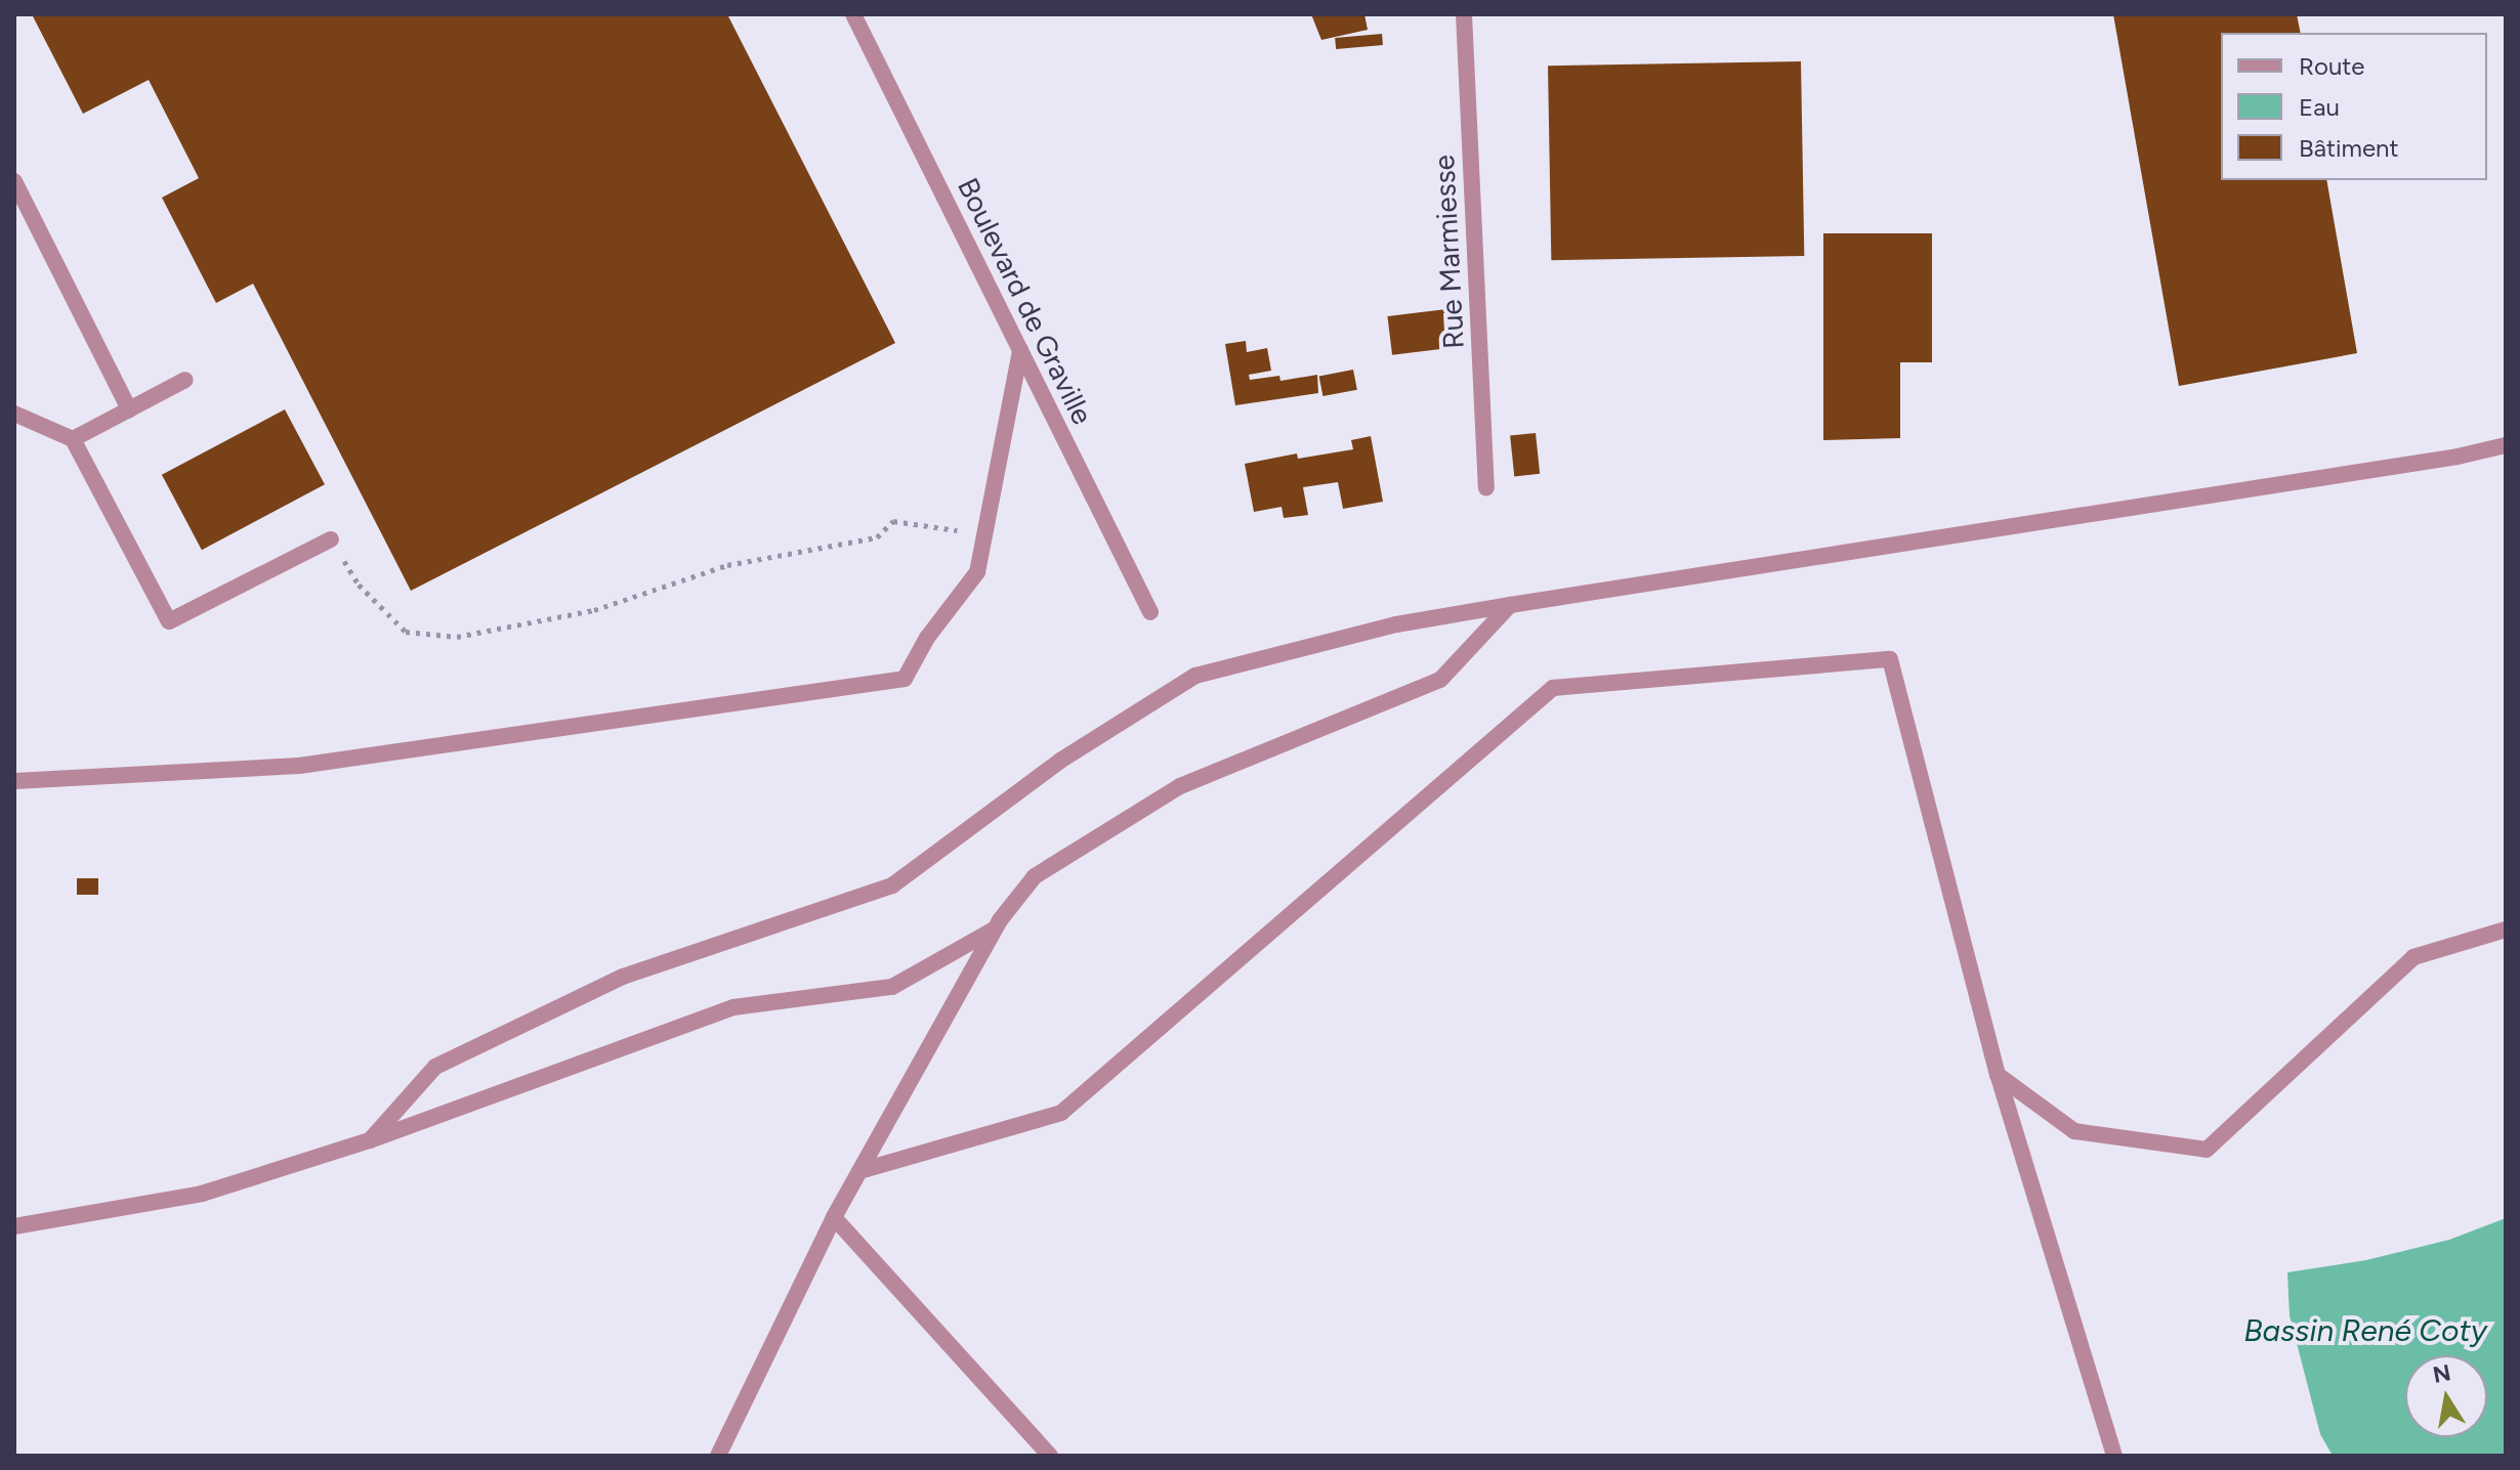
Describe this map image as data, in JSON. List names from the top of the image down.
{
  "streets": {
    "street": ["Rue Marmiesse", "Boulevard de Graville"]
  },
  "water": ["Bassin René Coty"],
  "legend": ["Route", "Eau", "Bâtiment"],
  "north": "top"
}
